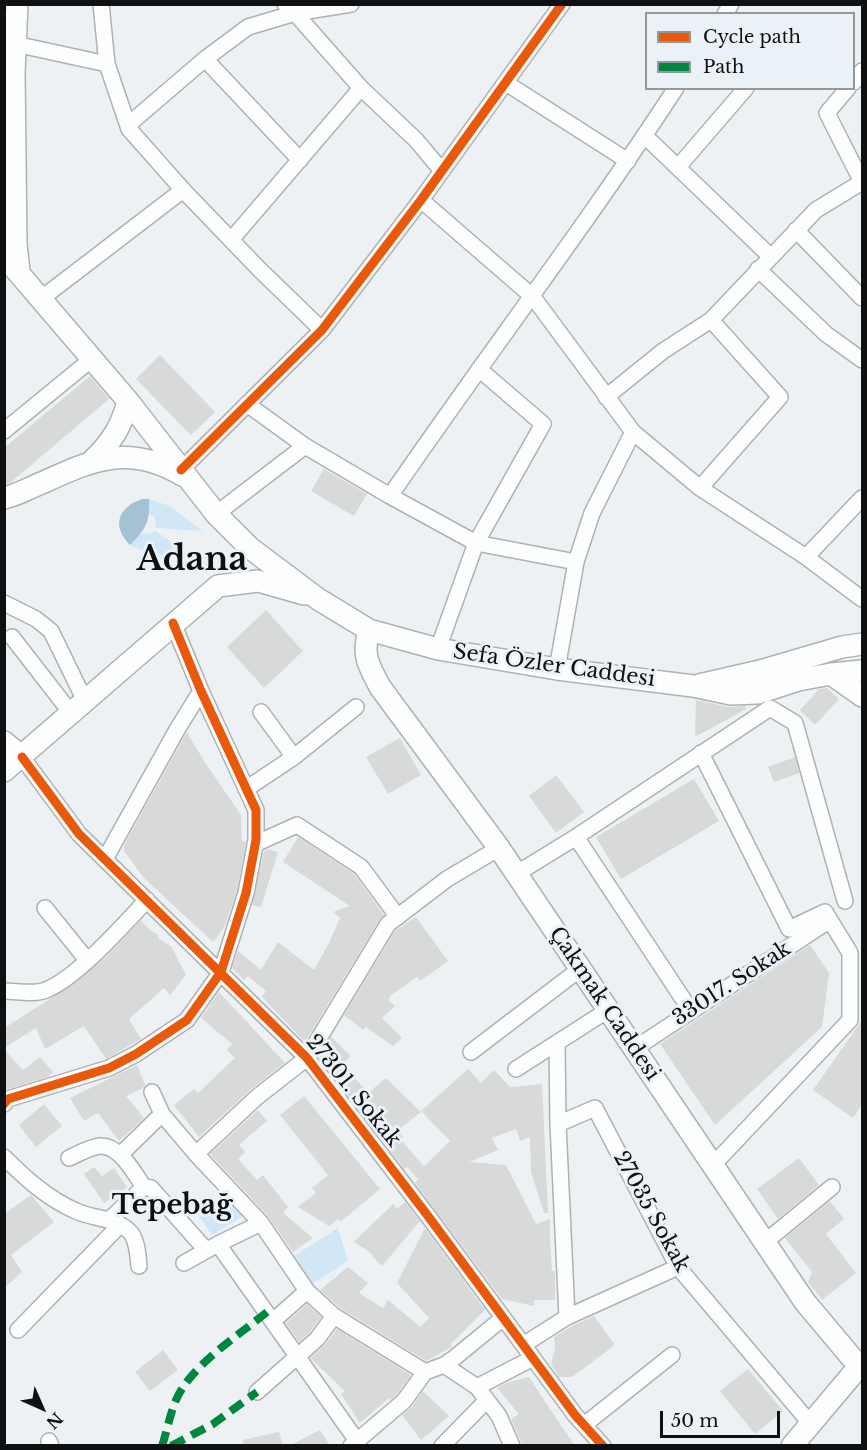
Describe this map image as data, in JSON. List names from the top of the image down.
{
  "streets": {
    "main road": ["Sefa Özler Caddesi", "Çakmak Caddesi"],
    "street": ["33017. Sokak", "27301. Sokak", "27035 Sokak"]
  },
  "crossings": [
    ["Sefa Özler Caddesi", "Çakmak Caddesi"],
    ["33017. Sokak", "Çakmak Caddesi"]
  ],
  "districts": ["Adana", "Tepebağ"],
  "legend": ["Cycle path", "Path"],
  "scale_bar": "50 m",
  "north": "bottom right"
}
